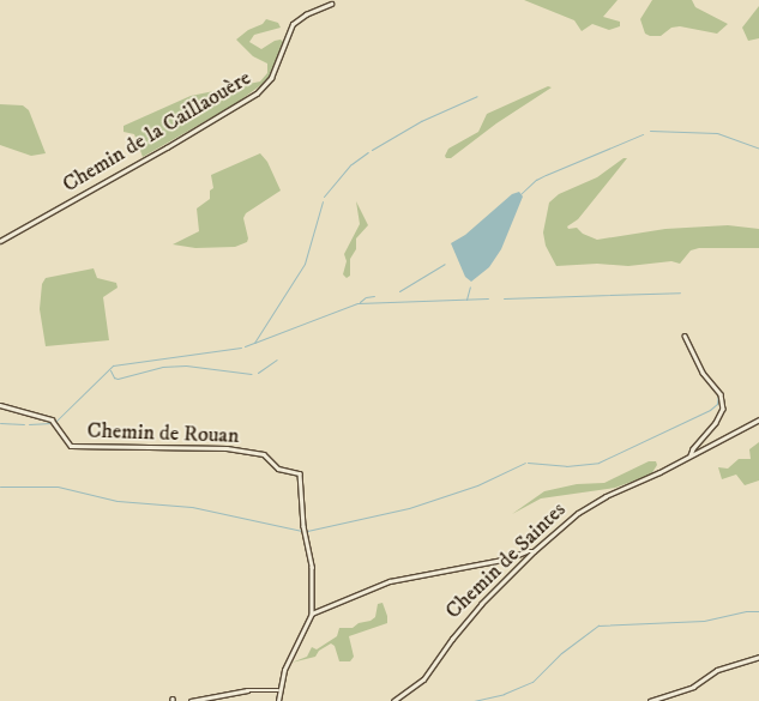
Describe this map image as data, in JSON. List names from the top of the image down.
{
  "streets": {
    "street": ["Chemin de la Caillaouère", "Chemin de Rouan", "Chemin de Saintes"]
  }
}
